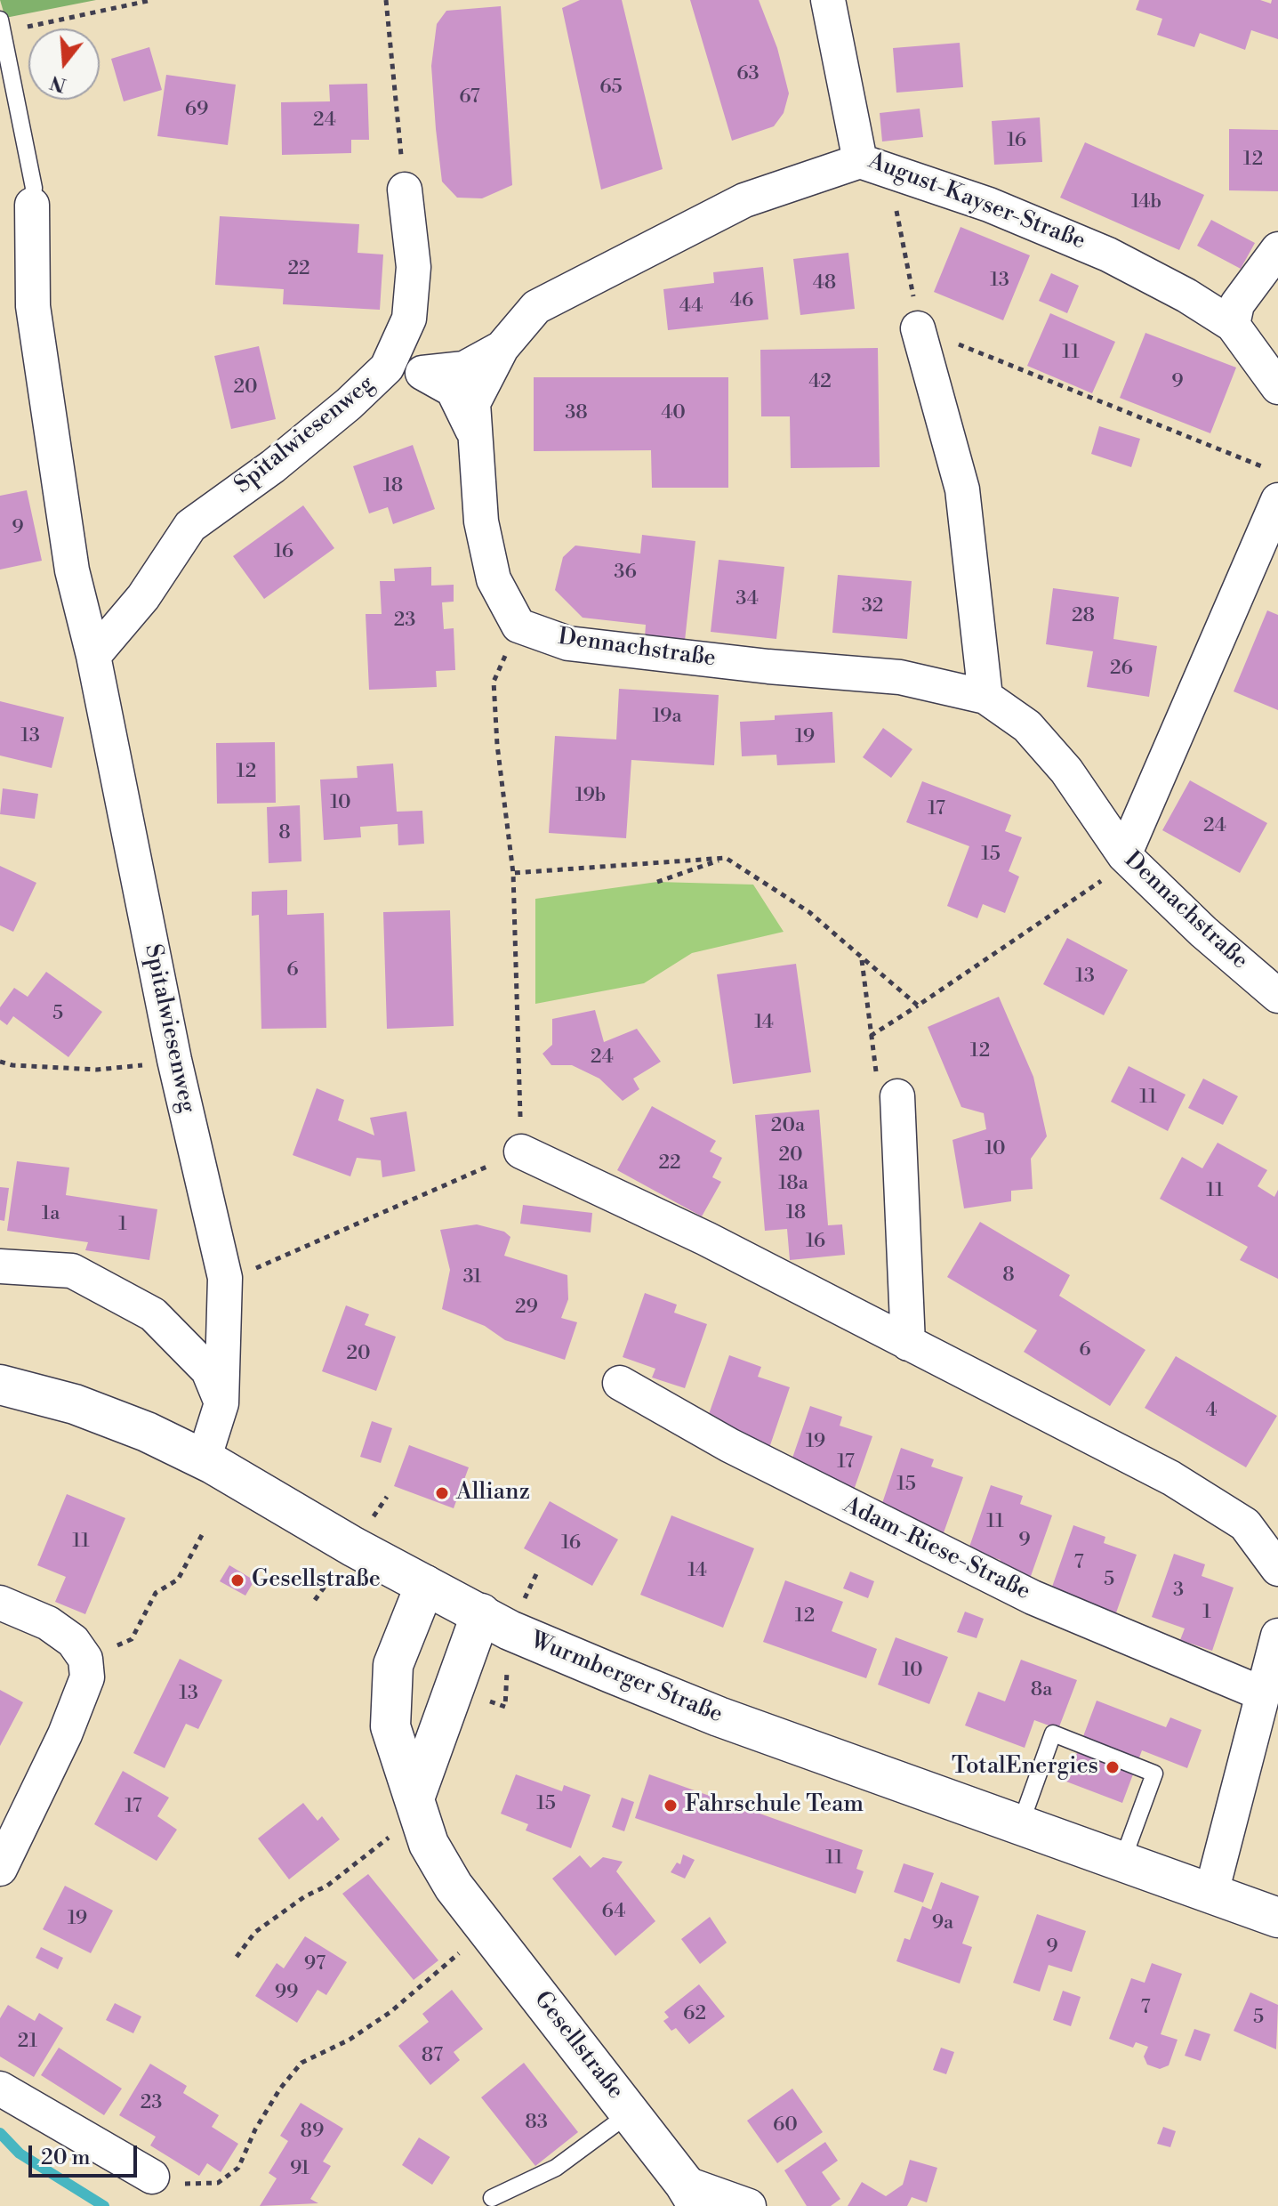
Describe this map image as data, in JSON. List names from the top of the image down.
{
  "streets": {
    "main road": ["Wurmberger Straße", "Gesellstraße"],
    "street": [
      "August-Kayser-Straße",
      "Spitalwiesenweg",
      "Dennachstraße",
      "Adam-Riese-Straße"
    ]
  },
  "crossings": [
    ["Spitalwiesenweg", "Wurmberger Straße"],
    ["Wurmberger Straße", "Gesellstraße"]
  ],
  "places": [
    "Allianz",
    "Gesellstraße",
    "TotalEnergies",
    "Fahrschule Team"
  ],
  "house_numbers": [
    "63",
    "65",
    "67",
    "69",
    "24",
    "16",
    "12",
    "14b",
    "22",
    "13",
    "48",
    "46",
    "44",
    "11",
    "42",
    "9",
    "20",
    "38",
    "40",
    "18",
    "9",
    "16",
    "36",
    "34",
    "32",
    "28",
    "23",
    "26",
    "19a",
    "13",
    "19",
    "12",
    "19b",
    "10",
    "17",
    "24",
    "8",
    "15",
    "6",
    "13",
    "5",
    "14",
    "12",
    "24",
    "11",
    "20a",
    "10",
    "20",
    "22",
    "18a",
    "11",
    "18",
    "1a",
    "1",
    "16",
    "8",
    "31",
    "29",
    "6",
    "20",
    "4",
    "19",
    "17",
    "15",
    "11",
    "9",
    "11",
    "16",
    "7",
    "14",
    "5",
    "3",
    "1",
    "12",
    "10",
    "8a",
    "13",
    "15",
    "17",
    "11",
    "64",
    "19",
    "9a",
    "9",
    "97",
    "99",
    "7",
    "62",
    "5",
    "21",
    "87",
    "23",
    "83",
    "60",
    "89",
    "91"
  ],
  "scale_bar": "20 m",
  "north": "bottom"
}
